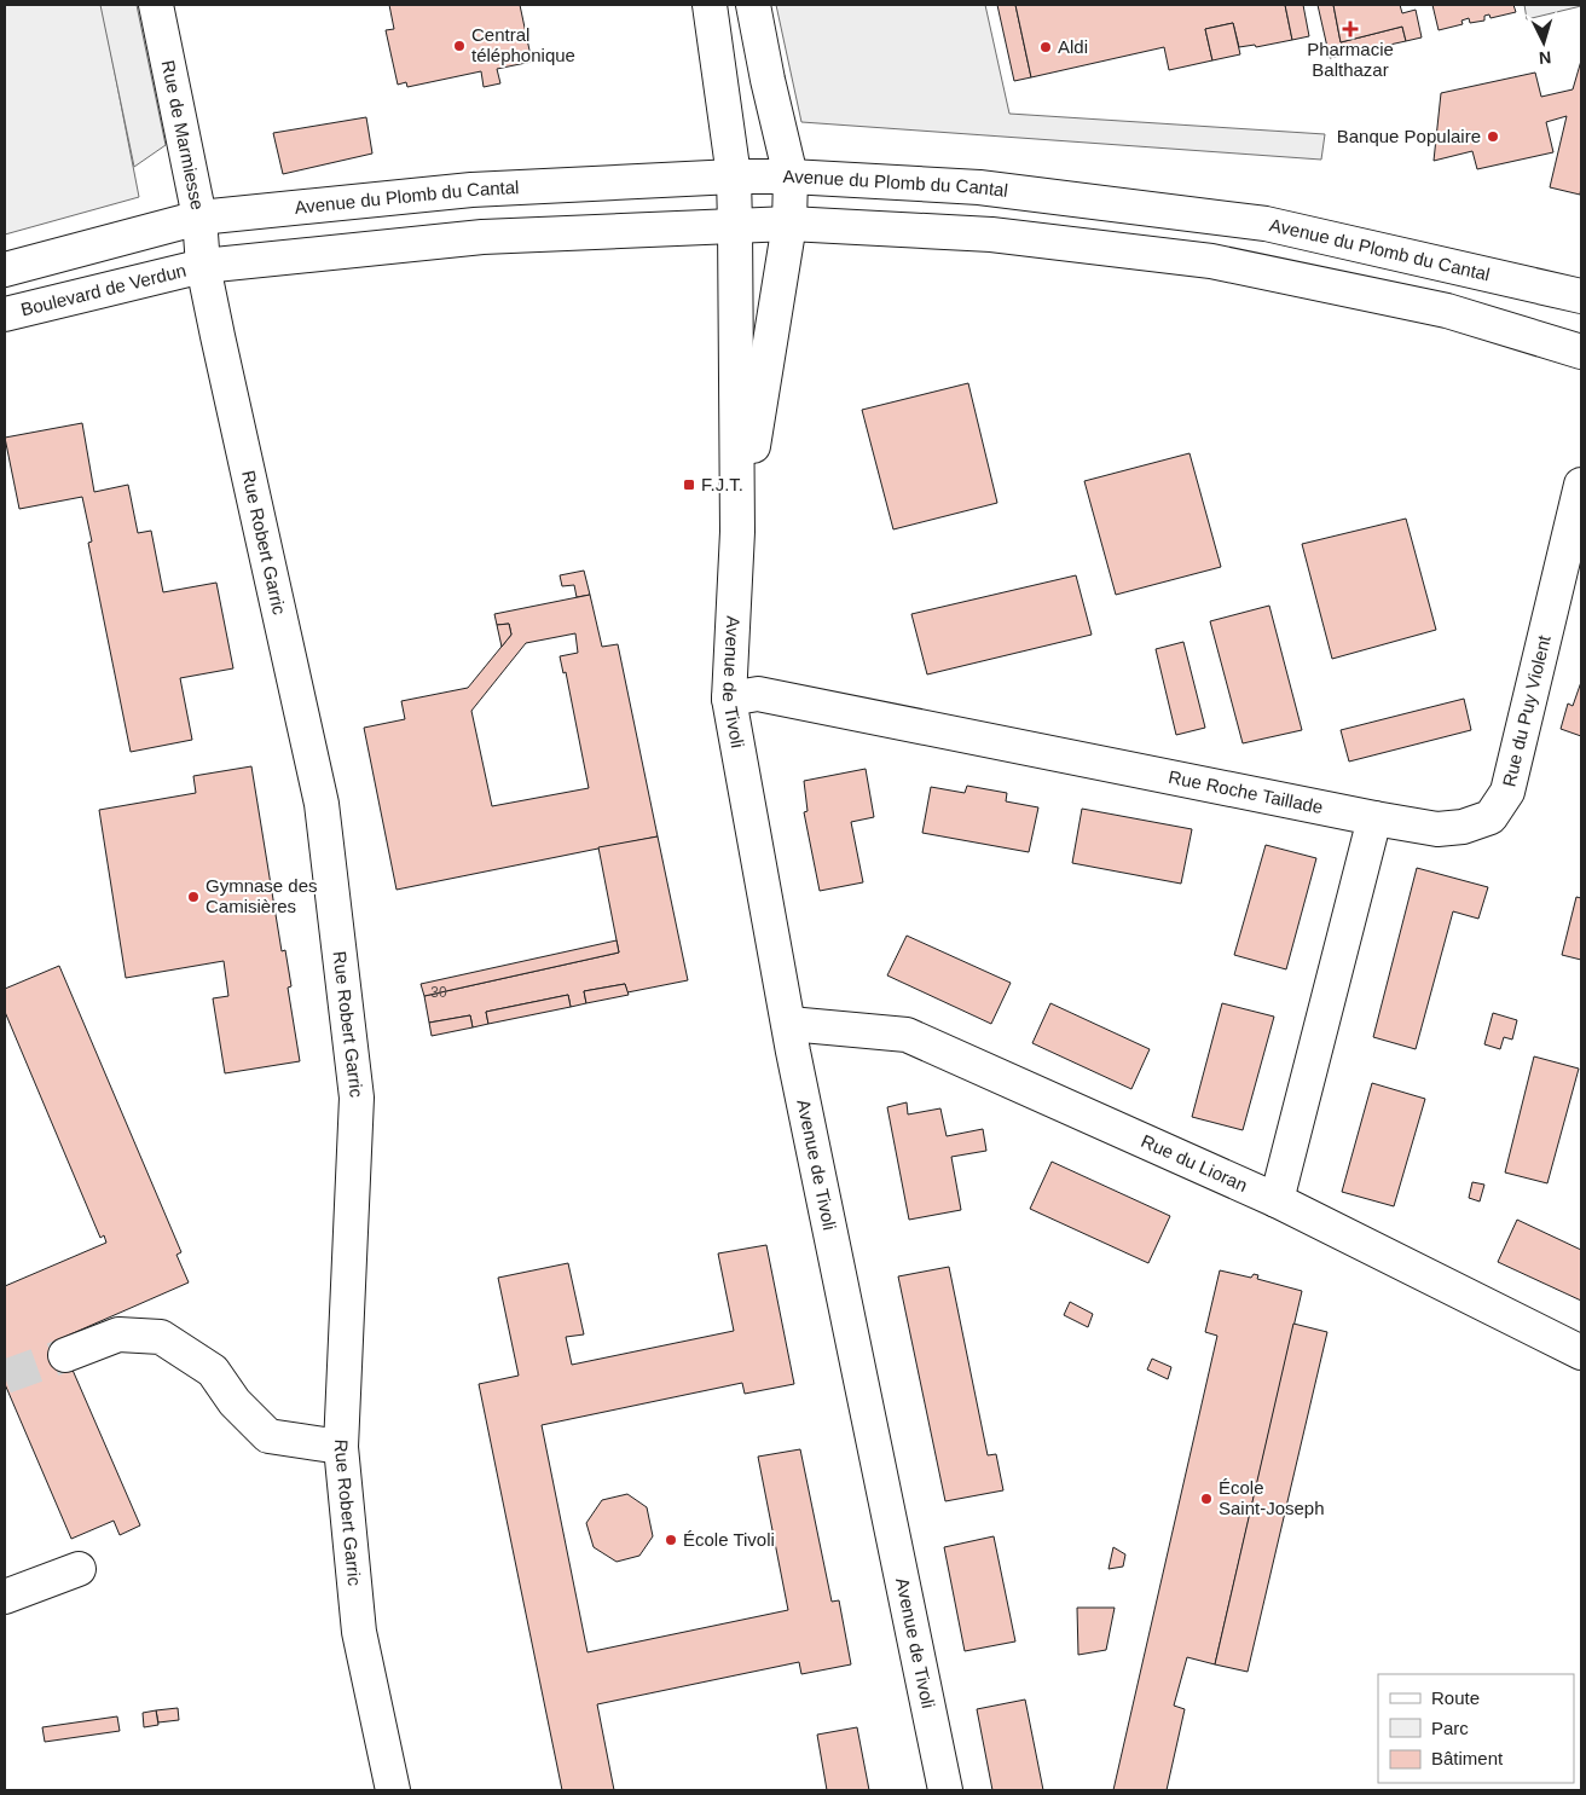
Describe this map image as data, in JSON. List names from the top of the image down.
{
  "streets": {
    "street": [
      "Rue de Marmiesse",
      "Avenue du Plomb du Cantal",
      "Boulevard de Verdun",
      "Rue Robert Garric",
      "Avenue de Tivoli",
      "Rue du Puy Violent",
      "Rue Roche Taillade",
      "Rue du Lioran"
    ]
  },
  "crossings": [
    ["Rue de Marmiesse", "Avenue du Plomb du Cantal"],
    ["Rue de Marmiesse", "Boulevard de Verdun"],
    ["Rue de Marmiesse", "Rue Robert Garric"],
    ["Avenue du Plomb du Cantal", "Avenue de Tivoli"],
    ["Boulevard de Verdun", "Rue Robert Garric"],
    ["Avenue de Tivoli", "Rue Roche Taillade"],
    ["Avenue de Tivoli", "Rue du Lioran"],
    ["Rue du Puy Violent", "Rue Roche Taillade"]
  ],
  "places": {
    "health": ["Pharmacie Balthazar"],
    "other": [
      "Central téléphonique",
      "Aldi",
      "Banque Populaire",
      "Gymnase des Camisières",
      "École Saint-Joseph",
      "École Tivoli"
    ],
    "transit": ["F.J.T."]
  },
  "house_numbers": ["30"],
  "legend": ["Route", "Parc", "Bâtiment"],
  "north": "bottom"
}
